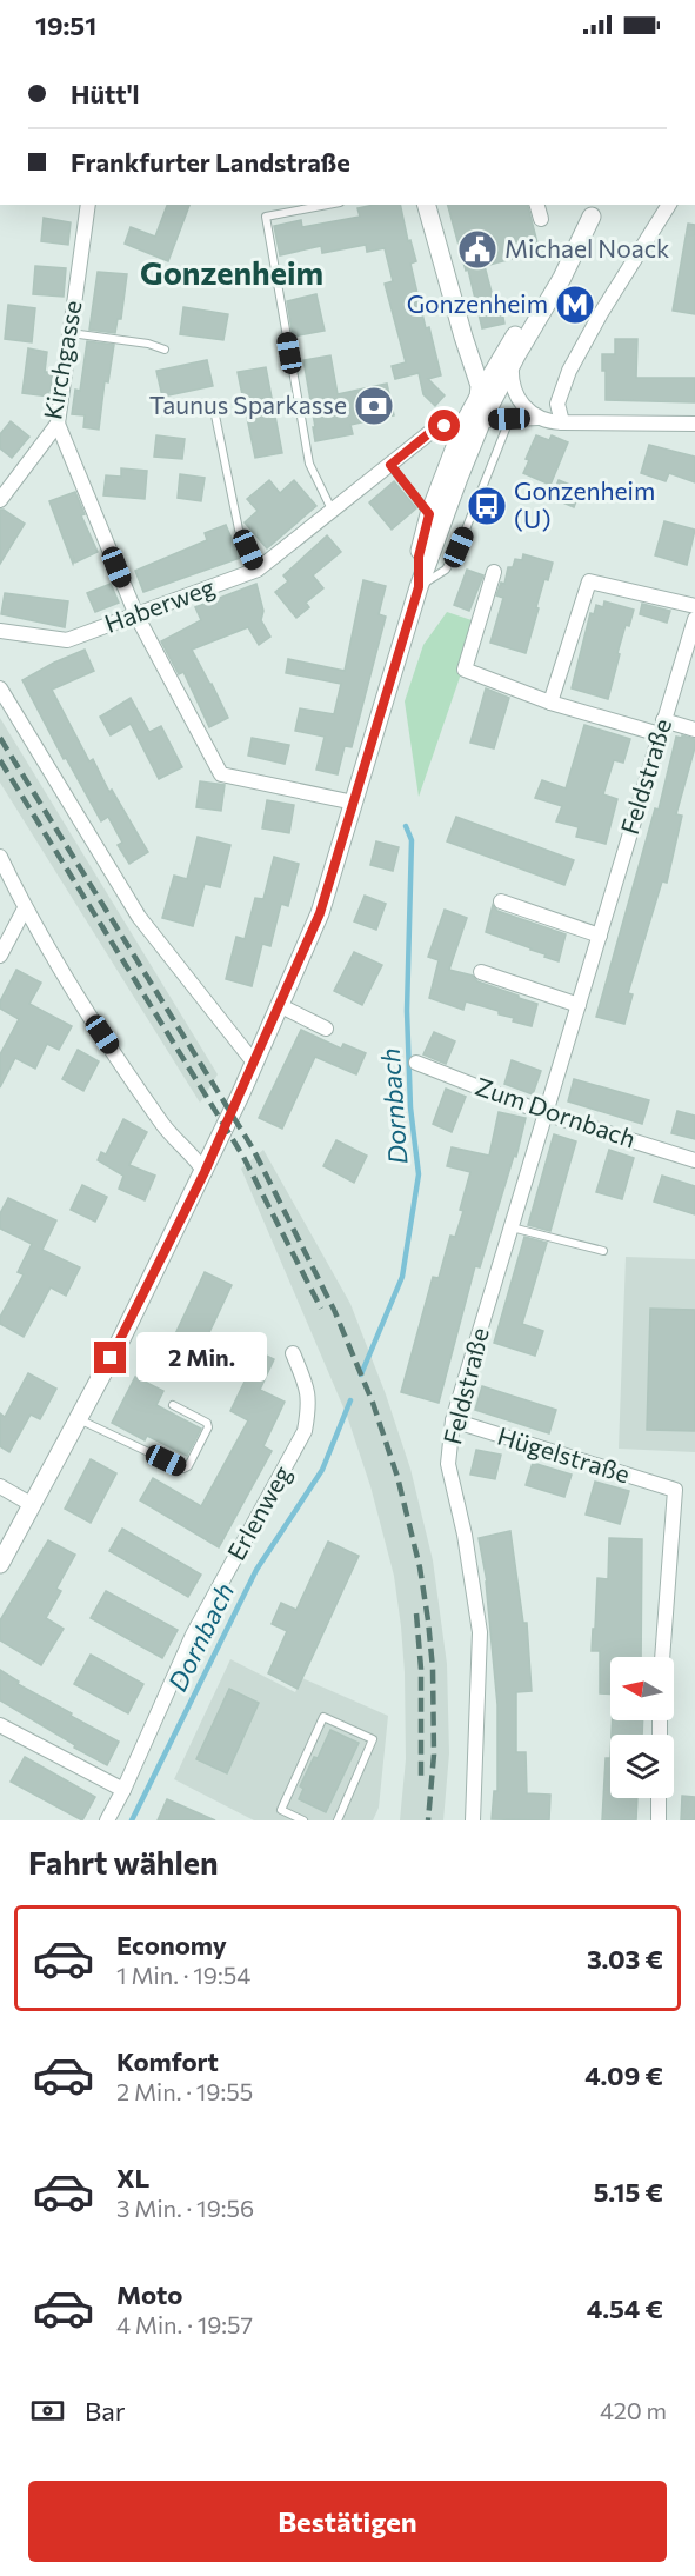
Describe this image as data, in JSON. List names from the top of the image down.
{
  "streets": {
    "street": [
      "Kirchgasse",
      "Haberweg",
      "Feldstraße",
      "Zum Dornbach",
      "Hügelstraße",
      "Erlenweg"
    ]
  },
  "crossings": [
    ["Feldstraße", "Zum Dornbach"],
    ["Feldstraße", "Hügelstraße"]
  ],
  "districts": ["Gonzenheim"],
  "water": ["Dornbach"],
  "places": {
    "public building": ["Michael Noack"],
    "metro station": ["Gonzenheim"],
    "bank": ["Taunus Sparkasse"],
    "bus stop": ["Gonzenheim (U)"]
  },
  "north": "left",
  "page": {
    "status": "19:51",
    "banner": ["Hütt'l", "Frankfurter Landstraße"],
    "bubble": "2 Min.",
    "heading": "Fahrt wählen",
    "list": [
      {
        "name": "Economy",
        "note": "1 Min. · 19:54",
        "value": "3.03 €"
      },
      {
        "name": "Komfort",
        "note": "2 Min. · 19:55",
        "value": "4.09 €"
      },
      {
        "name": "XL",
        "note": "3 Min. · 19:56",
        "value": "5.15 €"
      },
      {
        "name": "Moto",
        "note": "4 Min. · 19:57",
        "value": "4.54 €"
      }
    ],
    "pay": ["Bar", "420 m"],
    "buttons": "Bestätigen"
  }
}
